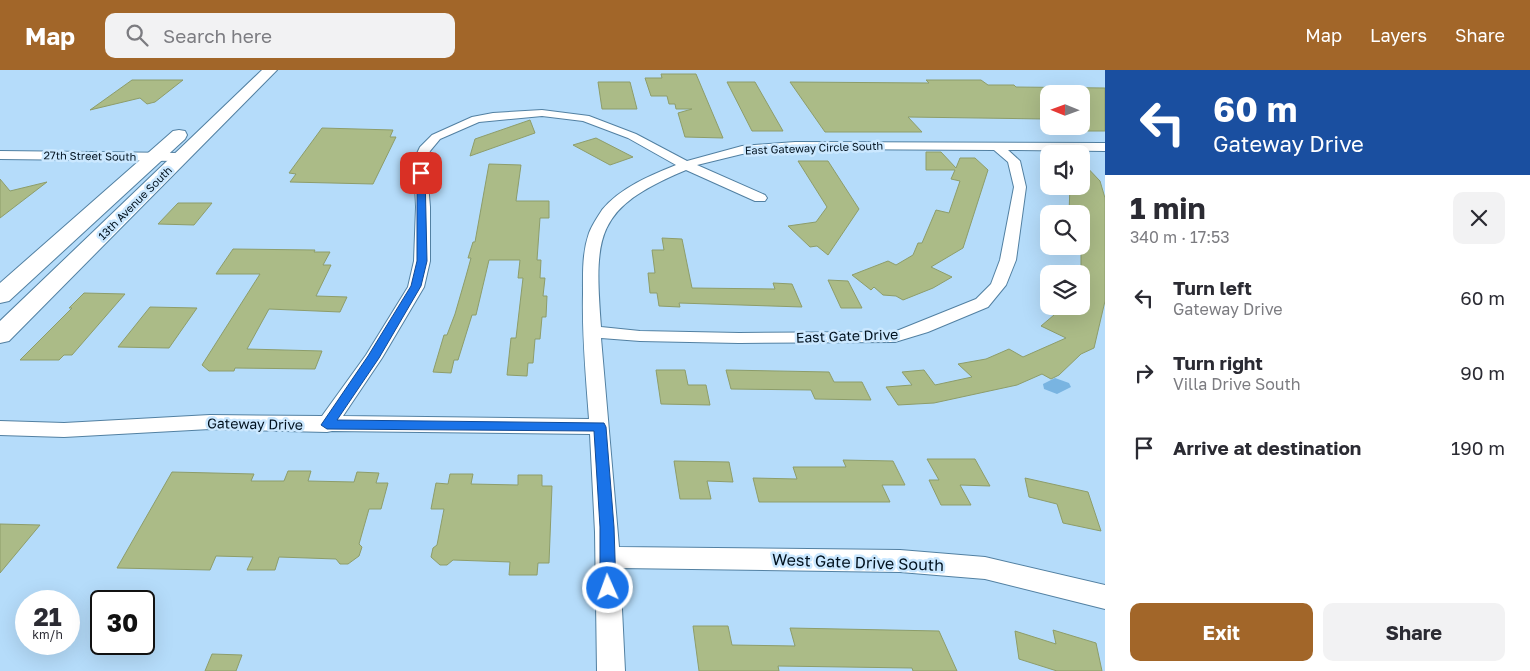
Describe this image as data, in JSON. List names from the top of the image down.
{
  "streets": {
    "main road": ["13th Avenue South"],
    "street": [
      "East Gateway Circle South",
      "27th Street South",
      "East Gate Drive",
      "Gateway Drive",
      "West Gate Drive South"
    ]
  },
  "crossings": [
    ["East Gateway Circle South", "East Gate Drive"],
    ["East Gateway Circle South", "Gateway Drive"],
    ["27th Street South", "13th Avenue South"]
  ],
  "north": "left",
  "page": {
    "header": "Map",
    "search": "Search here",
    "nav": ["Map", "Layers", "Share"],
    "turn": ["60 m", "Gateway Drive"],
    "heading": ["1 min", "340 m · 17:53"],
    "list": [
      {
        "name": "Turn left",
        "note": "Gateway Drive",
        "value": "60 m"
      },
      {
        "name": "Turn right",
        "note": "Villa Drive South",
        "value": "90 m"
      },
      {
        "name": "Arrive at destination",
        "value": "190 m"
      }
    ],
    "speed": "21 km/h",
    "limit": "30",
    "buttons": ["Exit", "Share"]
  }
}
